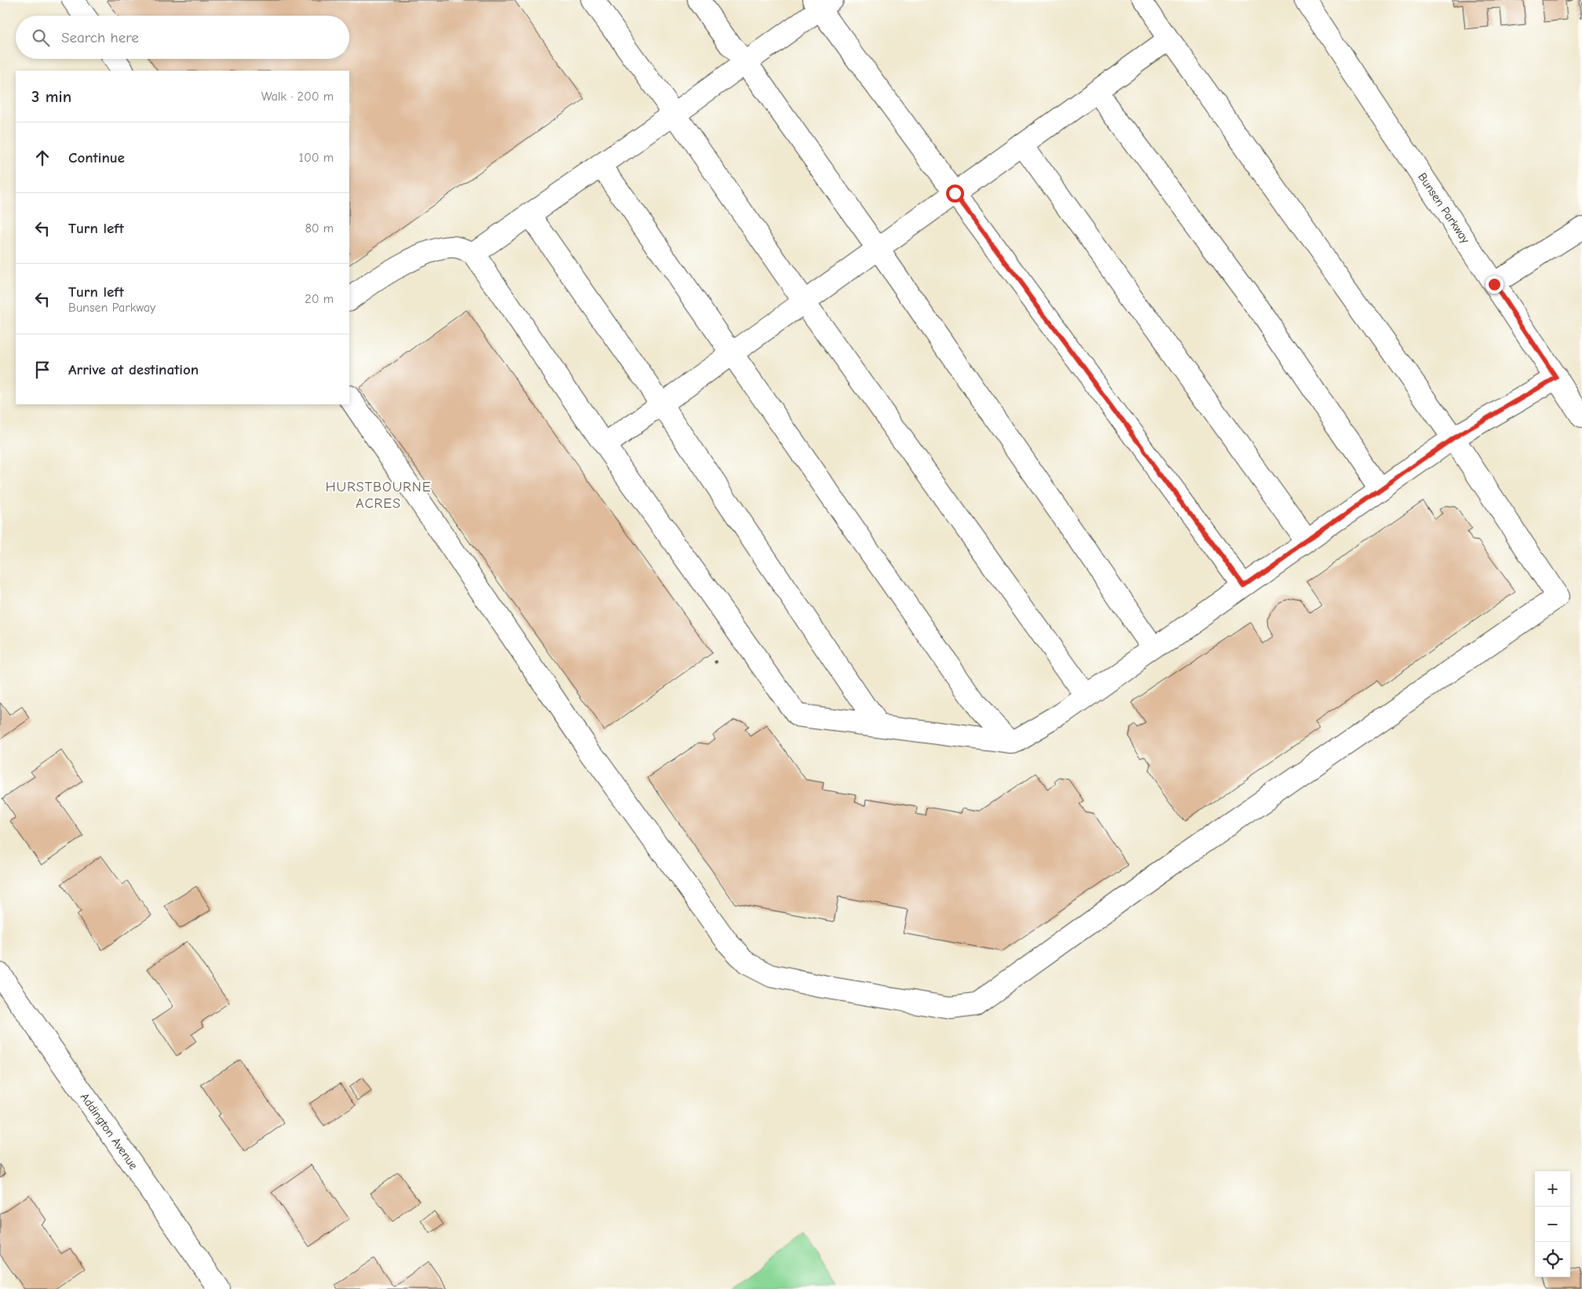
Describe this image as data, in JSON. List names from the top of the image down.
{
  "streets": {
    "street": ["Bunsen Parkway", "Addington Avenue"]
  },
  "districts": ["HURSTBOURNE ACRES"],
  "page": {
    "search": "Search here",
    "heading": ["3 min", "Walk · 200 m"],
    "list": [
      ["Continue", "100 m"],
      ["Turn left", "80 m"],
      ["Turn left", "Bunsen Parkway", "20 m"],
      "Arrive at destination"
    ],
    "map_buttons": ["+", "−"]
  }
}
